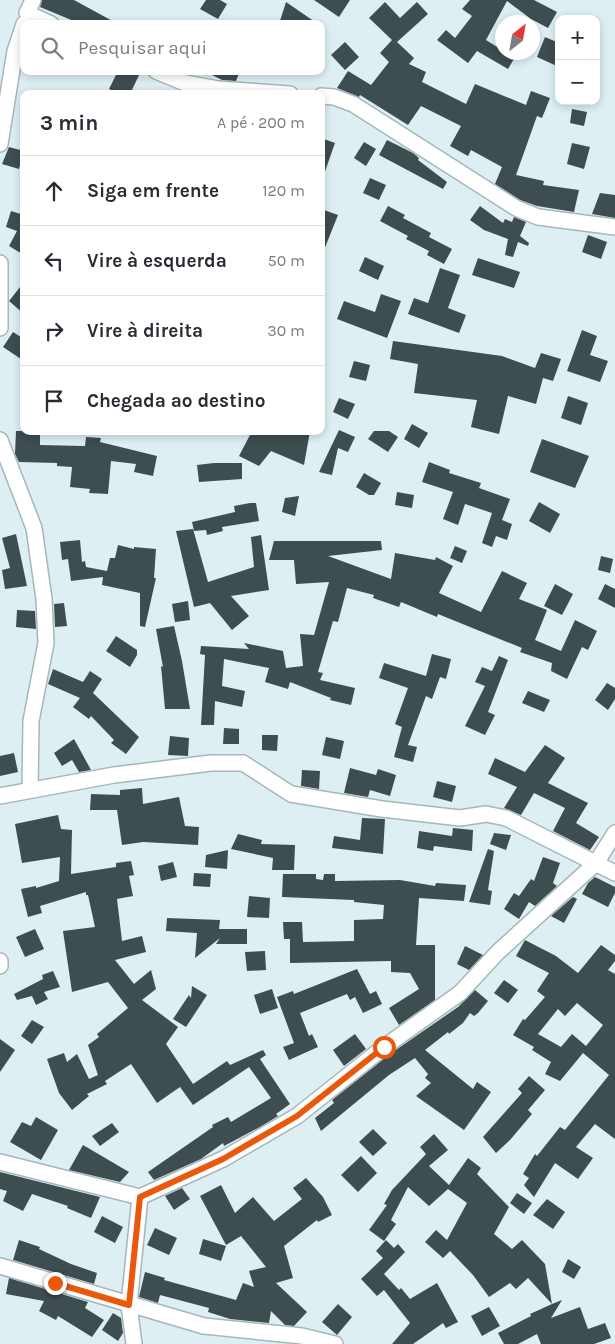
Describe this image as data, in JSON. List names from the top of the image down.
{
  "north": "top right",
  "page": {
    "map_buttons": ["+", "−"],
    "search": "Pesquisar aqui",
    "heading": ["3 min", "A pé · 200 m"],
    "list": [
      ["Siga em frente", "120 m"],
      ["Vire à esquerda", "50 m"],
      ["Vire à direita", "30 m"],
      "Chegada ao destino"
    ]
  }
}
